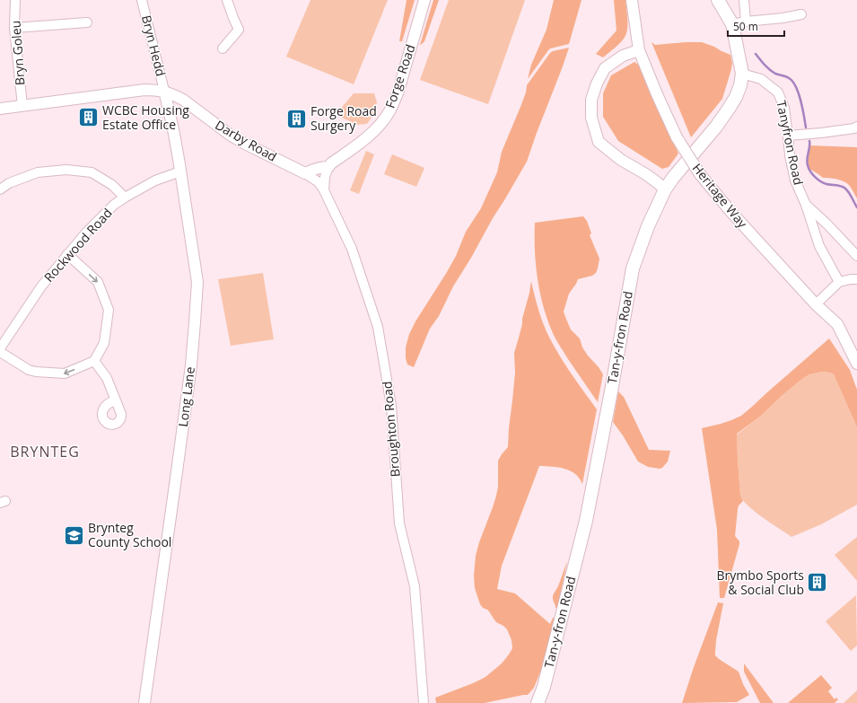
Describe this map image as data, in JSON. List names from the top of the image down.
{
  "streets": {
    "main road": ["Tan-y-fron Road"],
    "street": [
      "Bryn Hedd",
      "Bryn Goleu",
      "Forge Road",
      "Darby Road",
      "Tanyfron Road",
      "Heritage Way",
      "Rockwood Road",
      "Long Lane",
      "Broughton Road"
    ]
  },
  "crossings": [
    ["Bryn Hedd", "Darby Road"],
    ["Bryn Hedd", "Long Lane"],
    ["Bryn Goleu", "Darby Road"],
    ["Darby Road", "Long Lane"],
    ["Darby Road", "Broughton Road"],
    ["Tanyfron Road", "Tan-y-fron Road"],
    ["Rockwood Road", "Long Lane"]
  ],
  "districts": ["BRYNTEG"],
  "places": {
    "building": ["WCBC Housing Estate Office", "Forge Road Surgery", "Brymbo Sports & Social Club"],
    "school or university": ["Brynteg County School"]
  },
  "scale_bar": "50 m"
}
